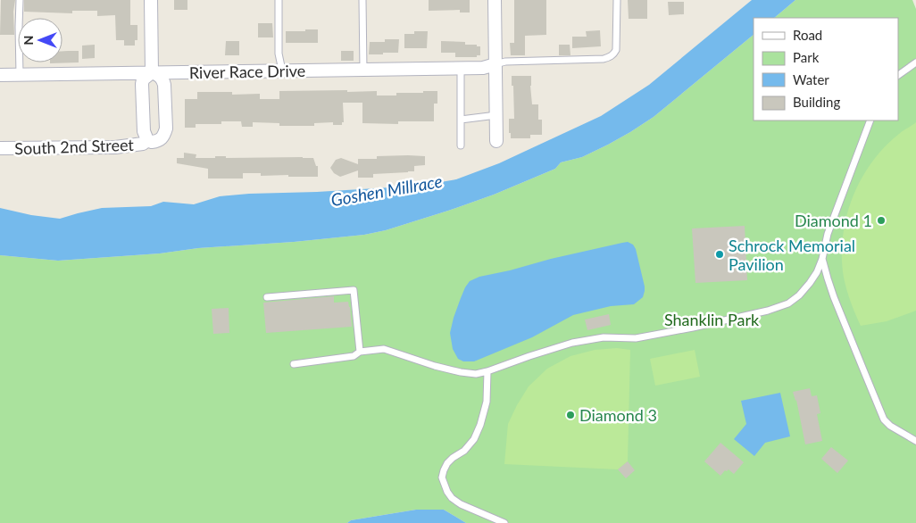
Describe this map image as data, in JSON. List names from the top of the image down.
{
  "streets": {
    "street": ["River Race Drive", "South 2nd Street"]
  },
  "crossings": [
    ["River Race Drive", "South 2nd Street"]
  ],
  "water": ["Goshen Millrace"],
  "parks": ["Shanklin Park"],
  "places": ["Diamond 1", "Schrock Memorial Pavilion", "Diamond 3"],
  "legend": [
    "Road",
    "Park",
    "Water",
    "Building"
  ],
  "north": "left"
}
